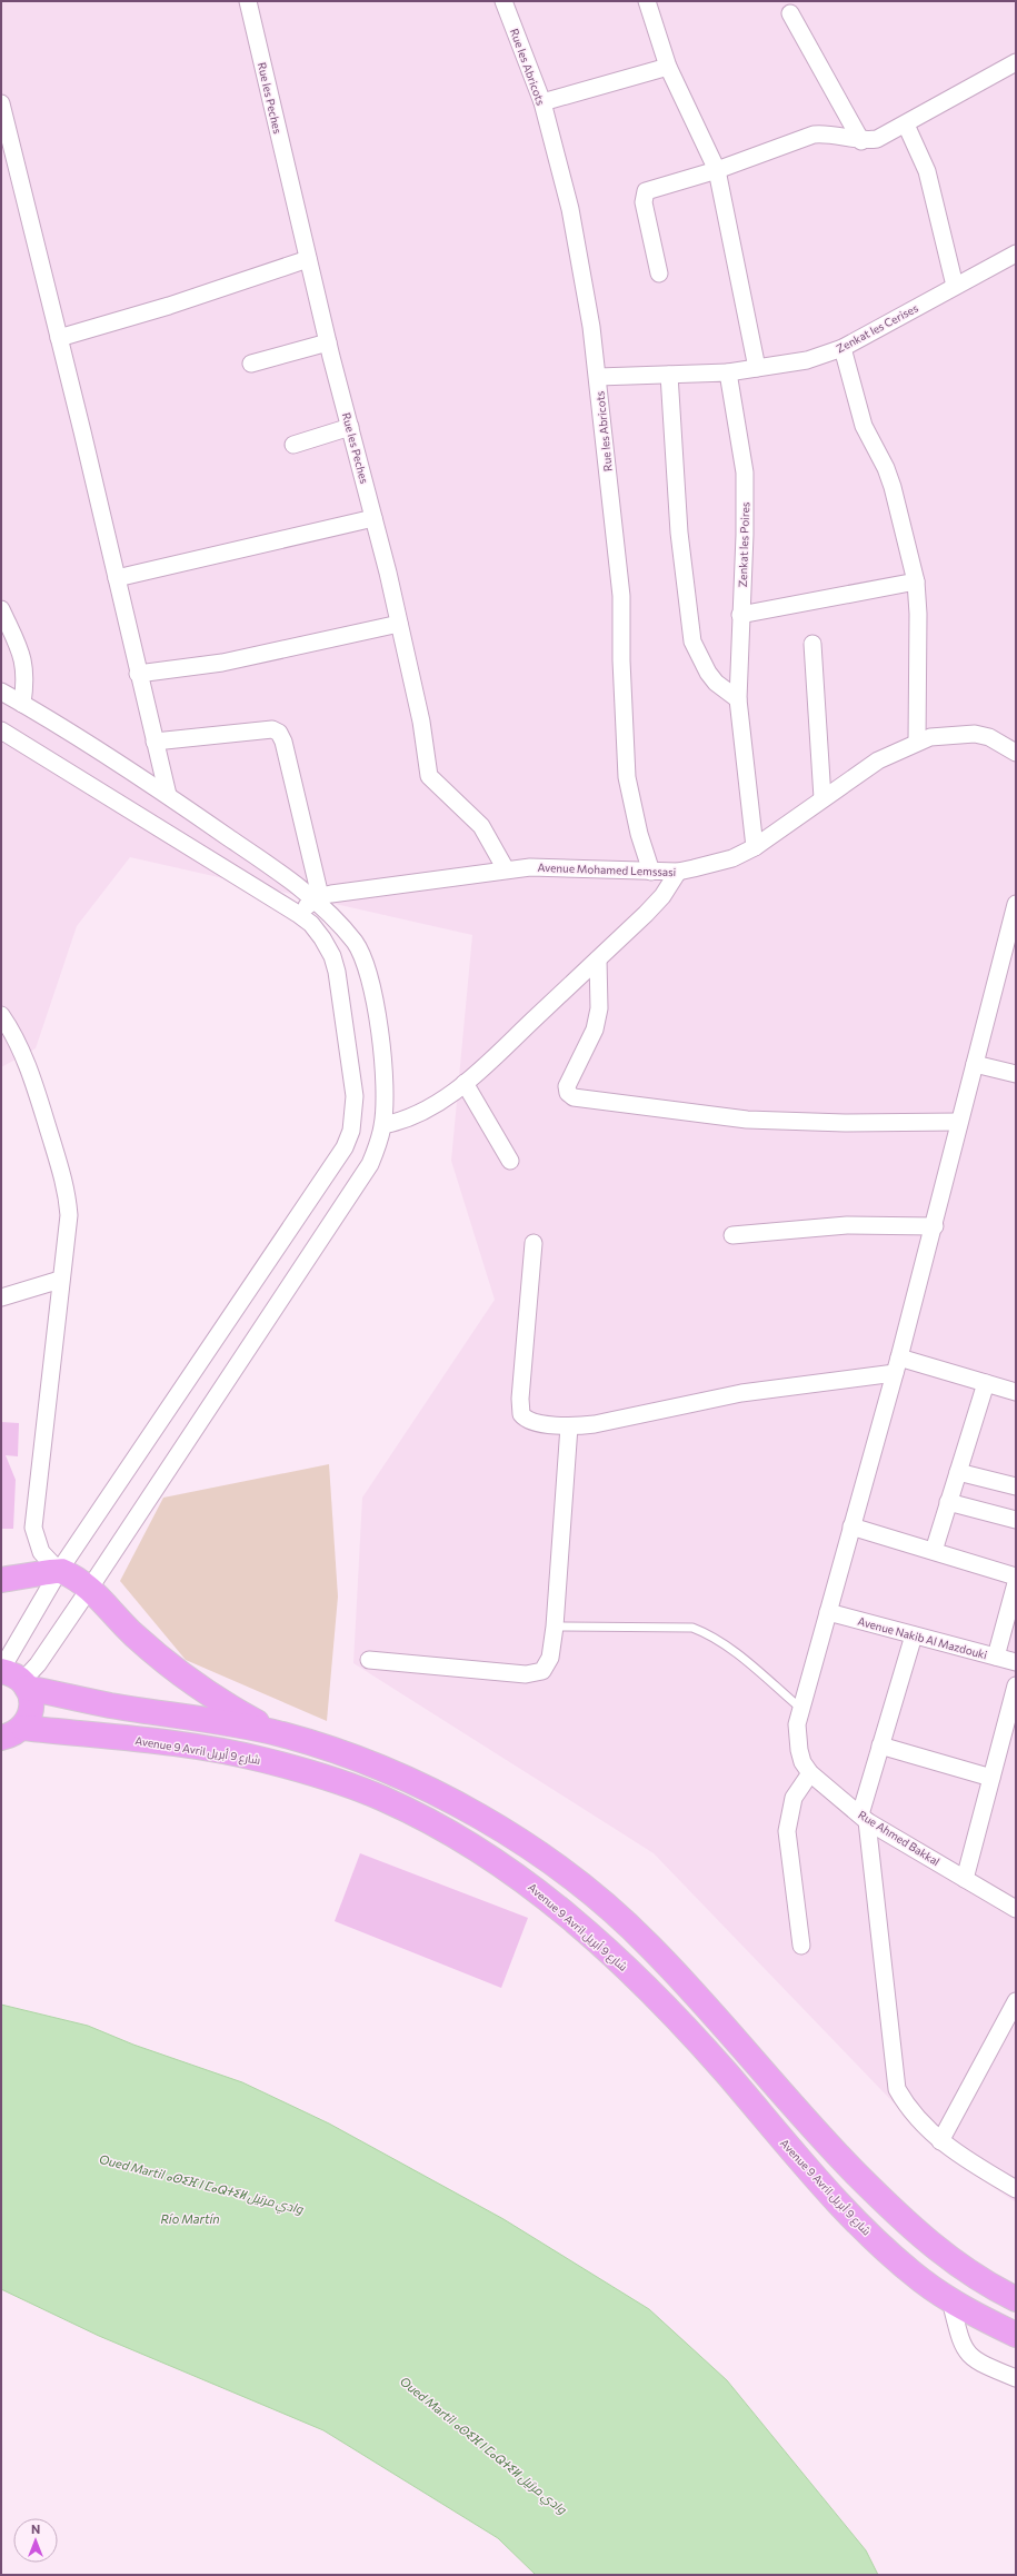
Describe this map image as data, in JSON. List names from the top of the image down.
{
  "streets": {
    "highway": ["Avenue 9 Avril شارع 9 أبريل"],
    "street": [
      "Rue les Abricots",
      "Rue les Peches",
      "Zenkat les Cerises",
      "Zenkat les Poires",
      "Avenue Mohamed Lemssasi",
      "Avenue Nakib Al Mazdouki",
      "Rue Ahmed Bakkal"
    ]
  },
  "crossings": [
    ["Rue les Abricots", "Avenue Mohamed Lemssasi"],
    ["Rue les Peches", "Avenue Mohamed Lemssasi"],
    ["Zenkat les Cerises", "Zenkat les Poires"],
    ["Zenkat les Poires", "Avenue Mohamed Lemssasi"],
    ["Avenue Nakib Al Mazdouki", "Rue Ahmed Bakkal"]
  ],
  "water": ["Oued Martil ⴰⵙⵉⴼ ⵏ ⵎⴰⵕⵜⵉⵍ وادي مرتيل", "Río Martín"],
  "north": "top"
}
